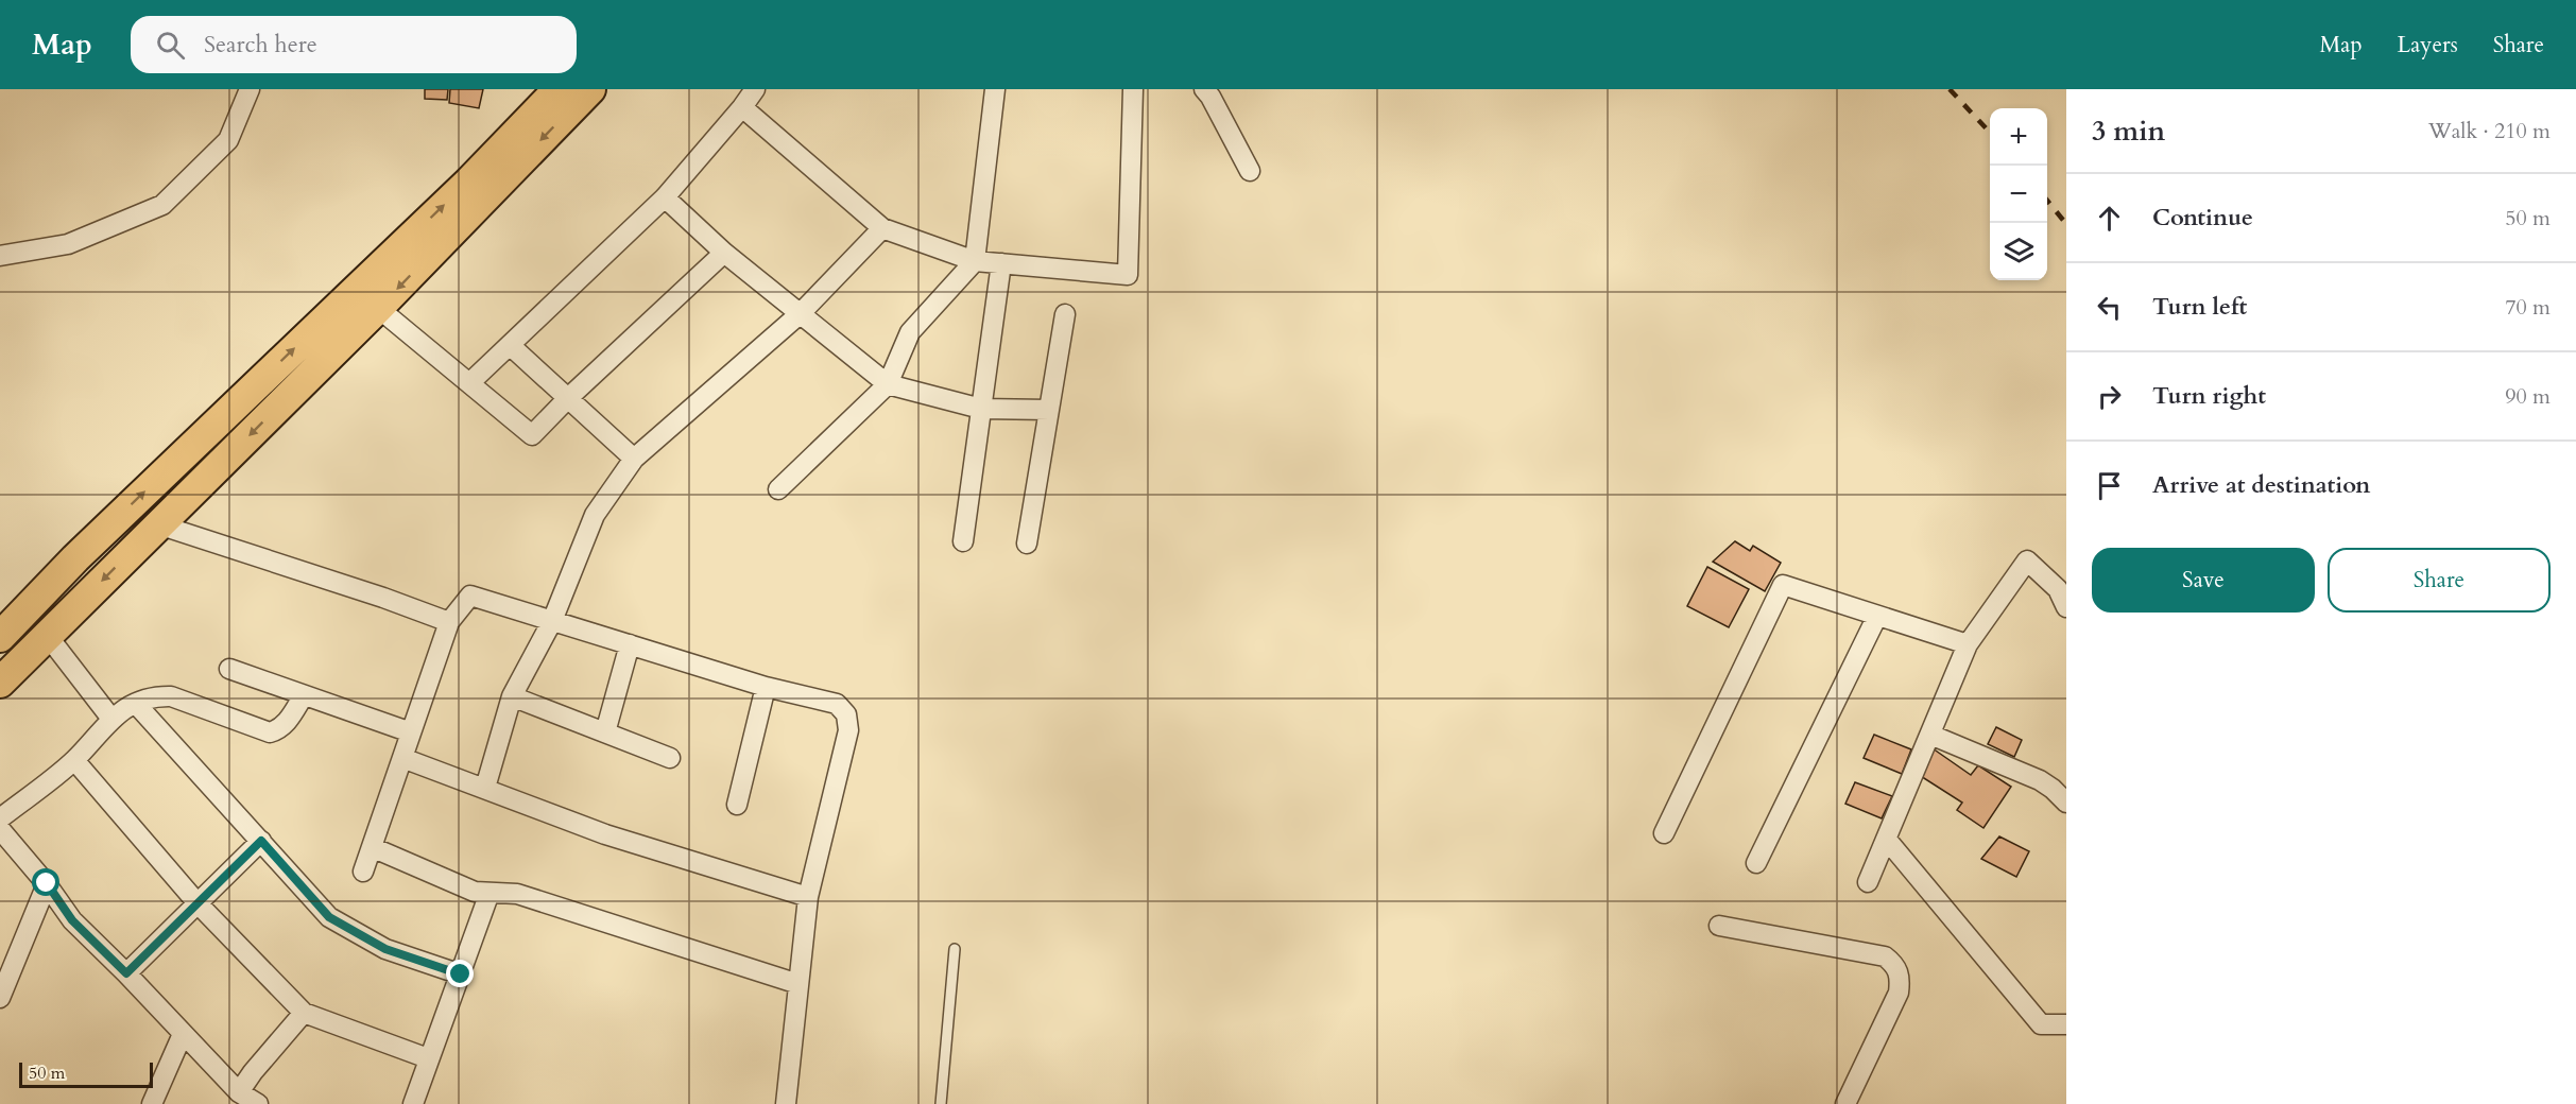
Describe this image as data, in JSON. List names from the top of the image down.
{
  "scale_bar": "50 m",
  "page": {
    "header": "Map",
    "search": "Search here",
    "nav": ["Map", "Layers", "Share"],
    "heading": ["3 min", "Walk · 210 m"],
    "map_buttons": ["+", "−"],
    "list": [
      ["Continue", "50 m"],
      ["Turn left", "70 m"],
      ["Turn right", "90 m"],
      "Arrive at destination"
    ],
    "buttons": ["Save", "Share"],
    "scale": "50 m"
  }
}
